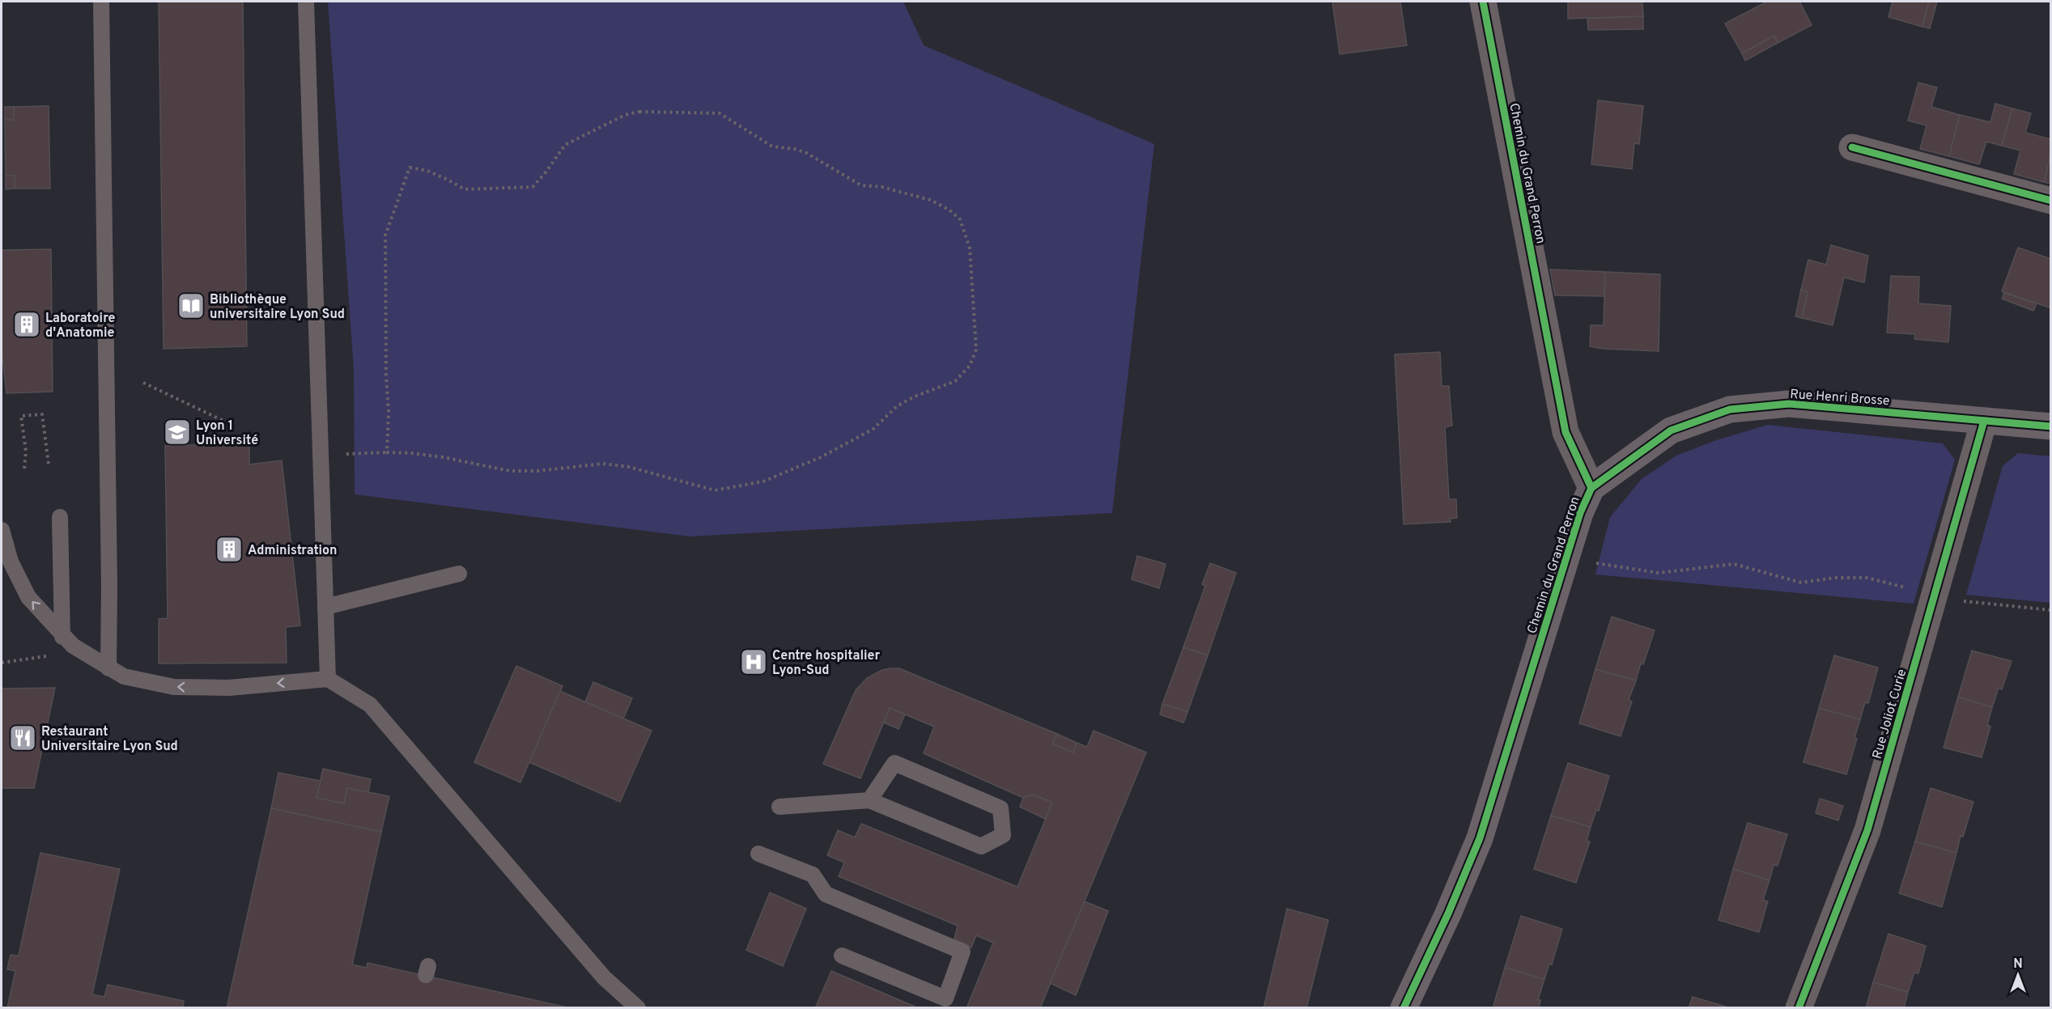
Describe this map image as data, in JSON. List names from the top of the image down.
{
  "streets": {
    "street": ["Chemin du Grand Perron", "Rue Henri Brosse", "Rue Joliot Curie"]
  },
  "crossings": [
    ["Chemin du Grand Perron", "Rue Henri Brosse"],
    ["Rue Henri Brosse", "Rue Joliot Curie"]
  ],
  "places": {
    "library": ["Bibliothèque universitaire Lyon Sud"],
    "building": ["Laboratoire d'Anatomie", "Administration"],
    "school or university": ["Lyon 1 Université"],
    "hospital": ["Centre hospitalier Lyon-Sud"],
    "restaurant": ["Restaurant Universitaire Lyon Sud"]
  },
  "north": "top"
}
